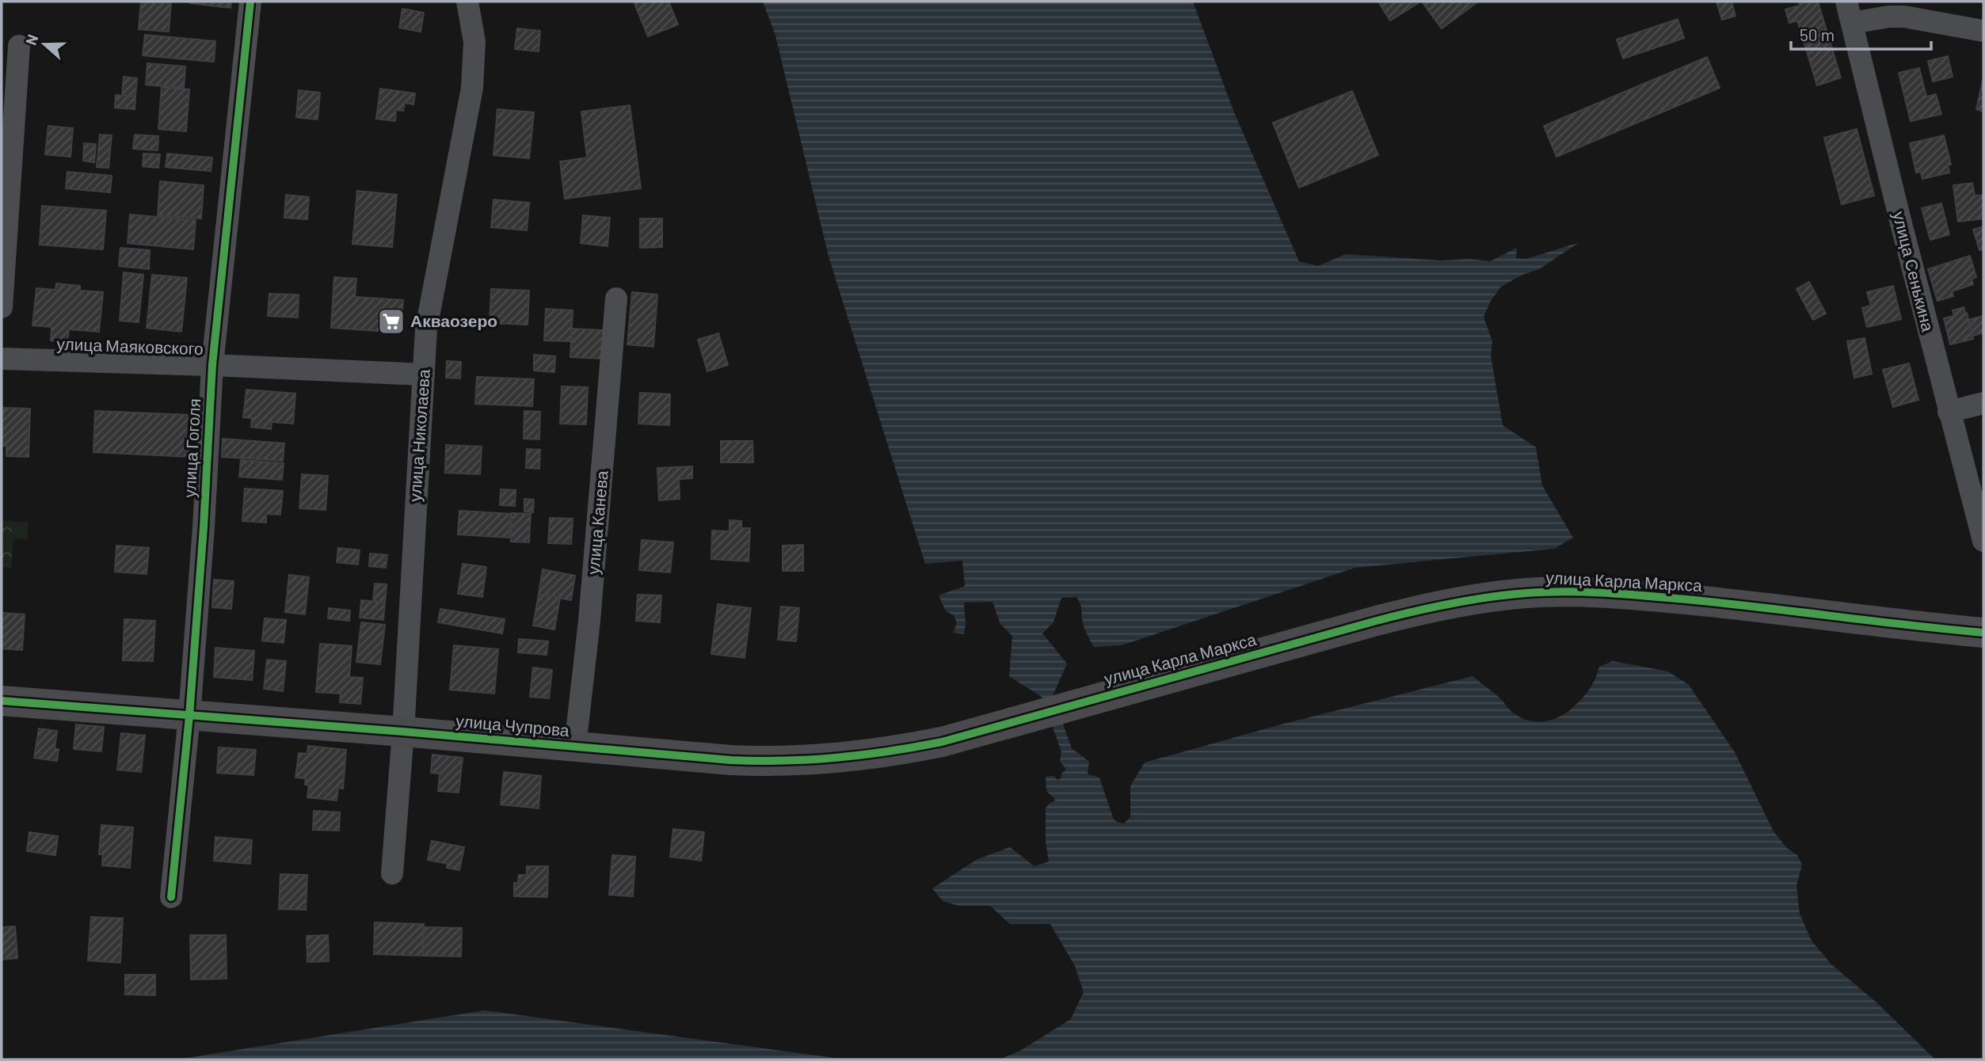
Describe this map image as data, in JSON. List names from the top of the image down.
{
  "streets": {
    "street": [
      "улица Сенькина",
      "улица Маяковского",
      "улица Николаева",
      "улица Гоголя",
      "улица Канева",
      "улица Карла Маркса",
      "улица Чупрова"
    ]
  },
  "crossings": [
    ["улица Маяковского", "улица Николаева"],
    ["улица Маяковского", "улица Гоголя"],
    ["улица Николаева", "улица Чупрова"],
    ["улица Гоголя", "улица Чупрова"],
    ["улица Канева", "улица Чупрова"],
    ["улица Карла Маркса", "улица Чупрова"]
  ],
  "places": {
    "supermarket": ["Акваозеро"]
  },
  "scale_bar": "50 m",
  "north": "left"
}
